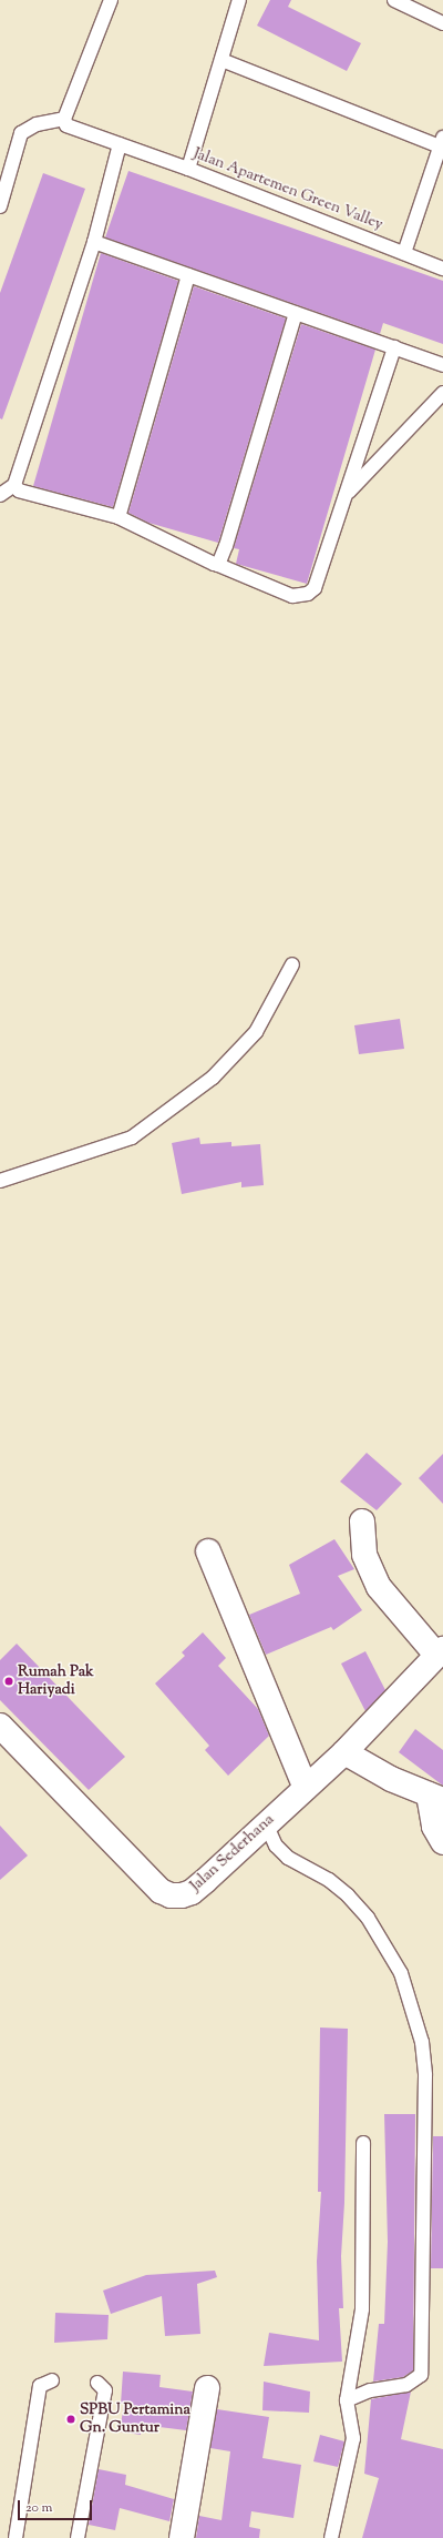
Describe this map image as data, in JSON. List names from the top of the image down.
{
  "streets": {
    "street": ["Jalan Sederhana"],
    "lane": ["Jalan Apartemen Green Valley"]
  },
  "places": ["Rumah Pak Hariyadi", "SPBU Pertamina Gn. Guntur"],
  "scale_bar": "20 m"
}
